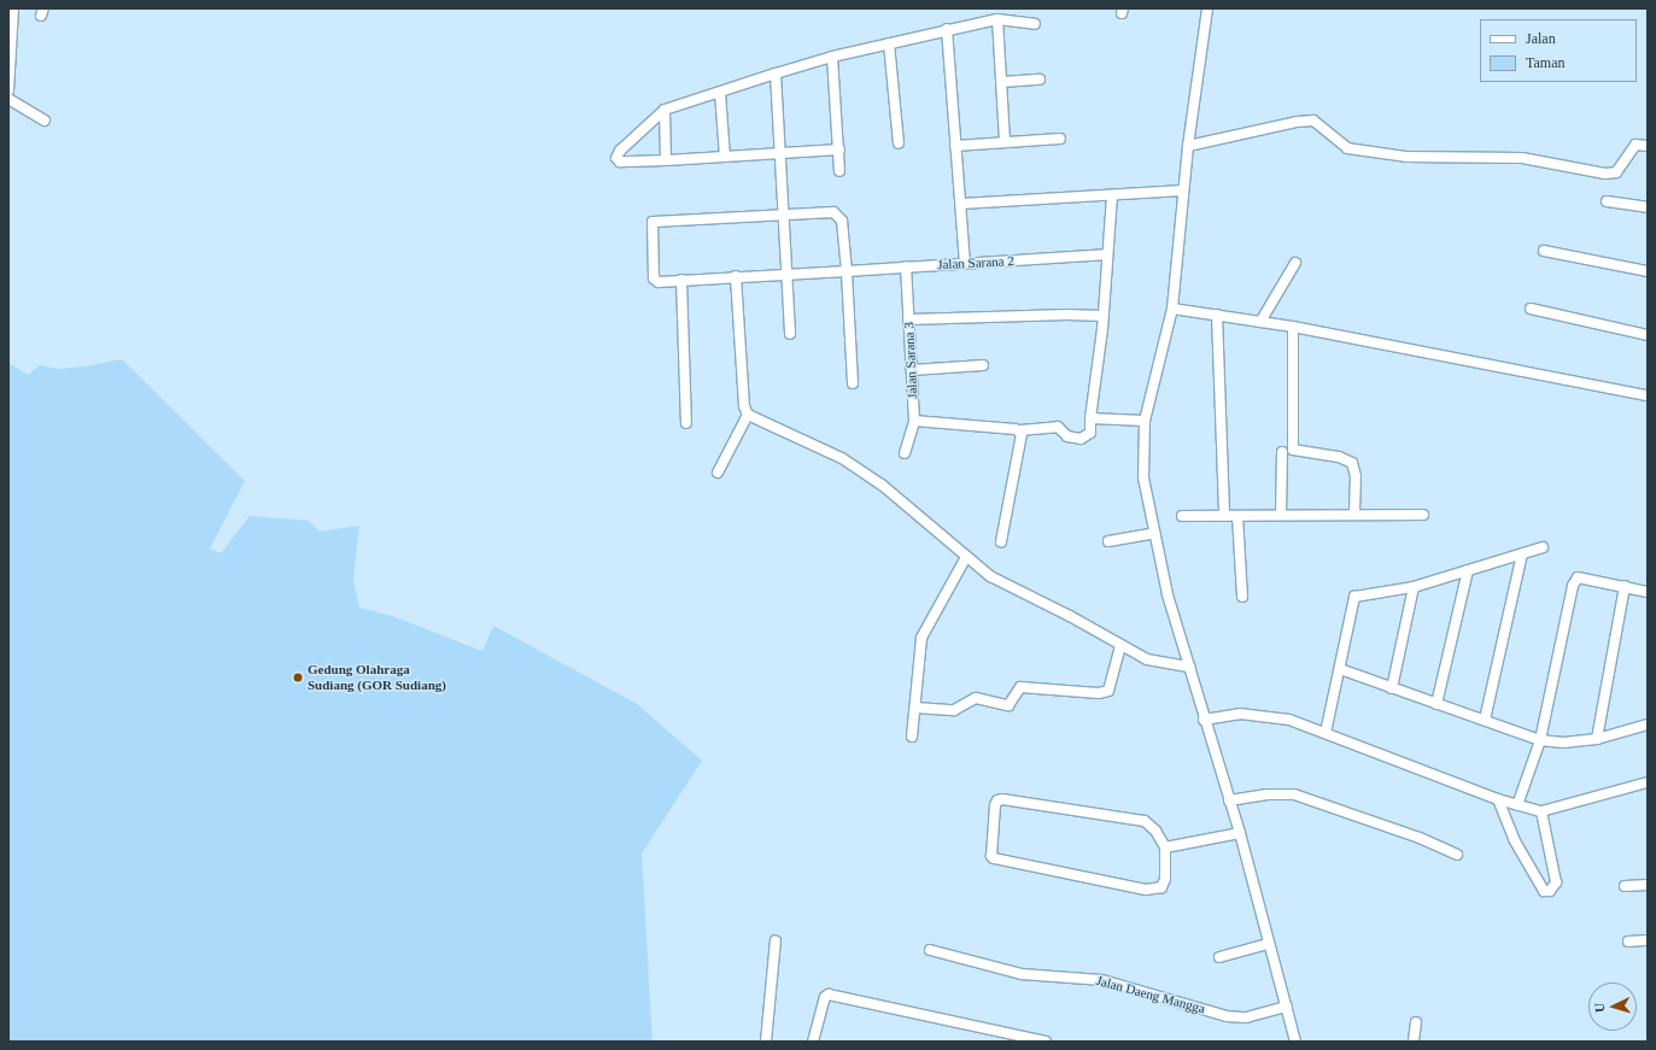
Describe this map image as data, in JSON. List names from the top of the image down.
{
  "streets": {
    "street": ["Jalan Sarana 2", "Jalan Sarana 3", "Jalan Daeng Mangga"]
  },
  "crossings": [
    ["Jalan Sarana 2", "Jalan Sarana 3"]
  ],
  "places": ["Gedung Olahraga Sudiang (GOR Sudiang)"],
  "legend": ["Jalan", "Taman"],
  "north": "left"
}
